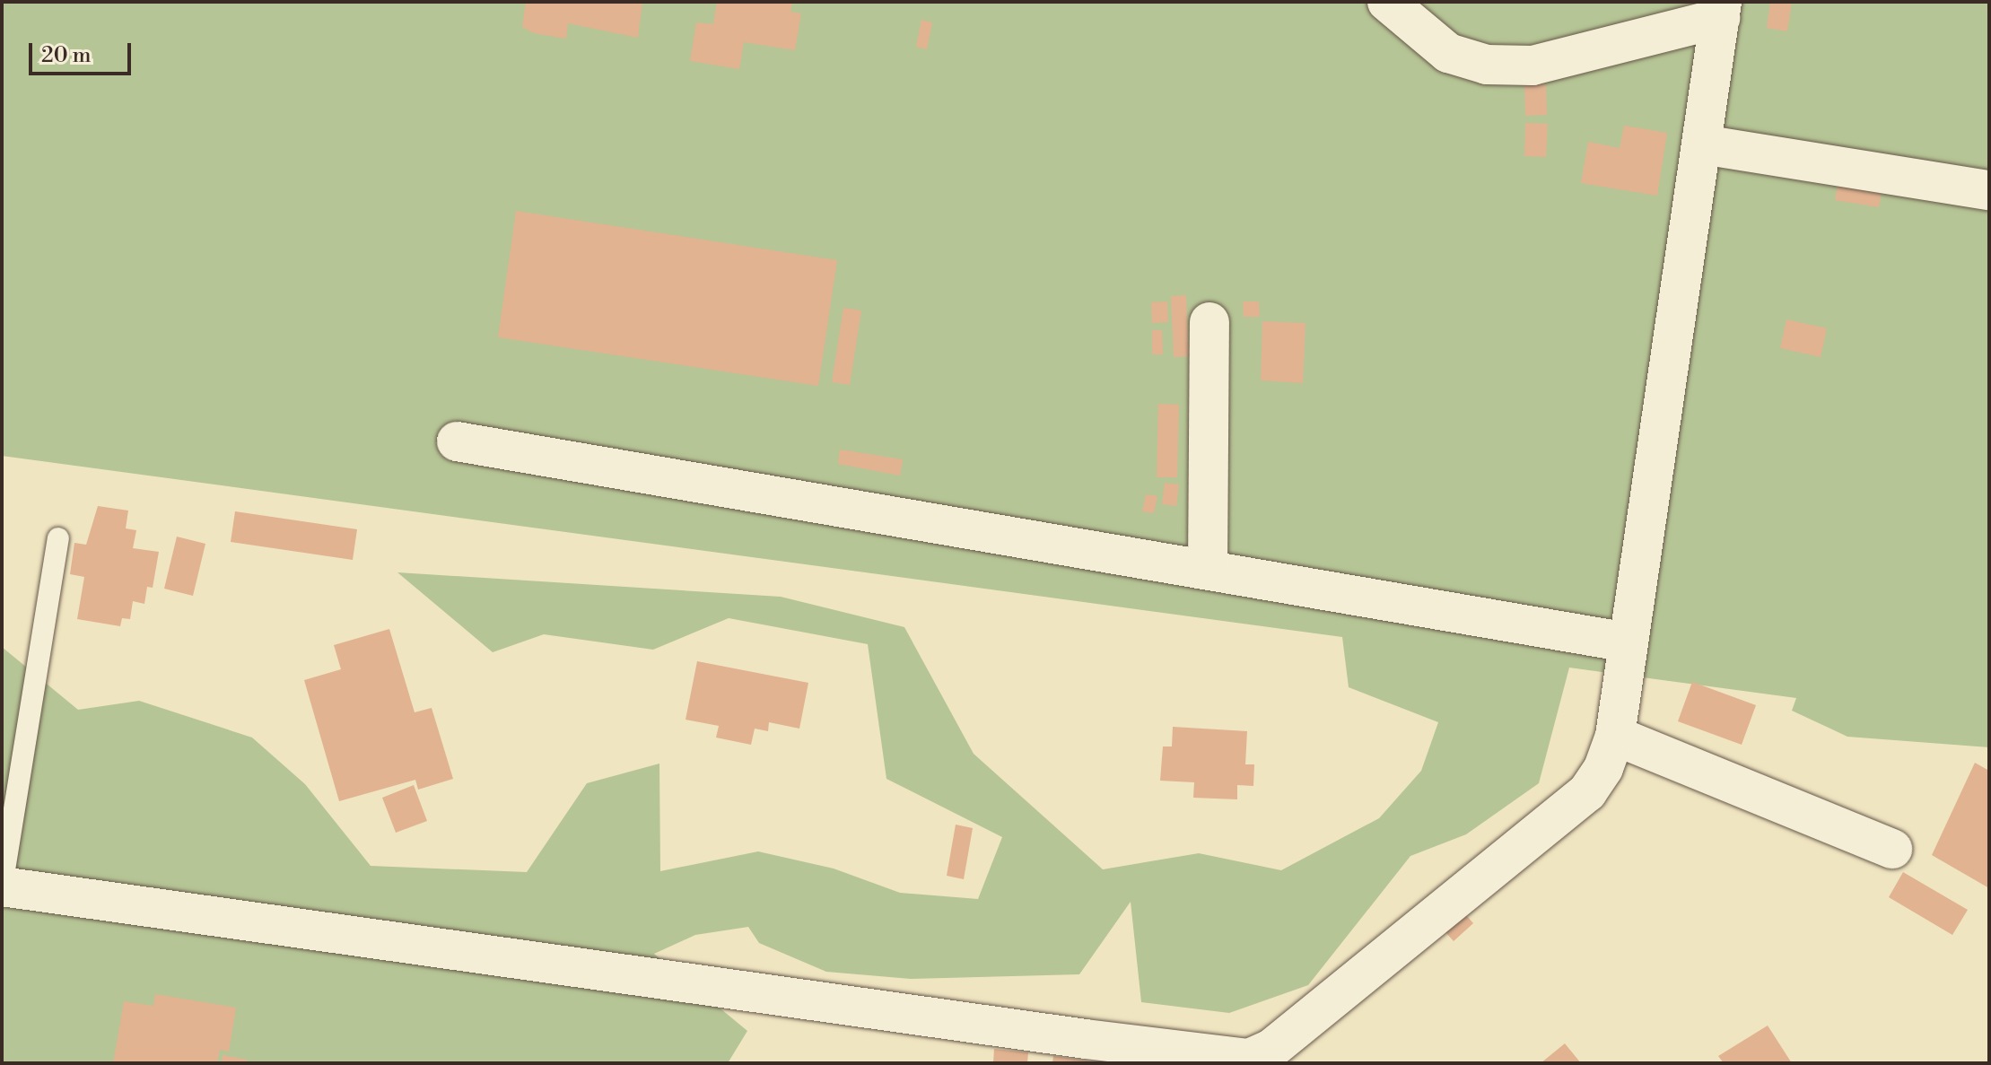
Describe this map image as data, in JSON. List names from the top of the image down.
{
  "scale_bar": "20 m"
}
